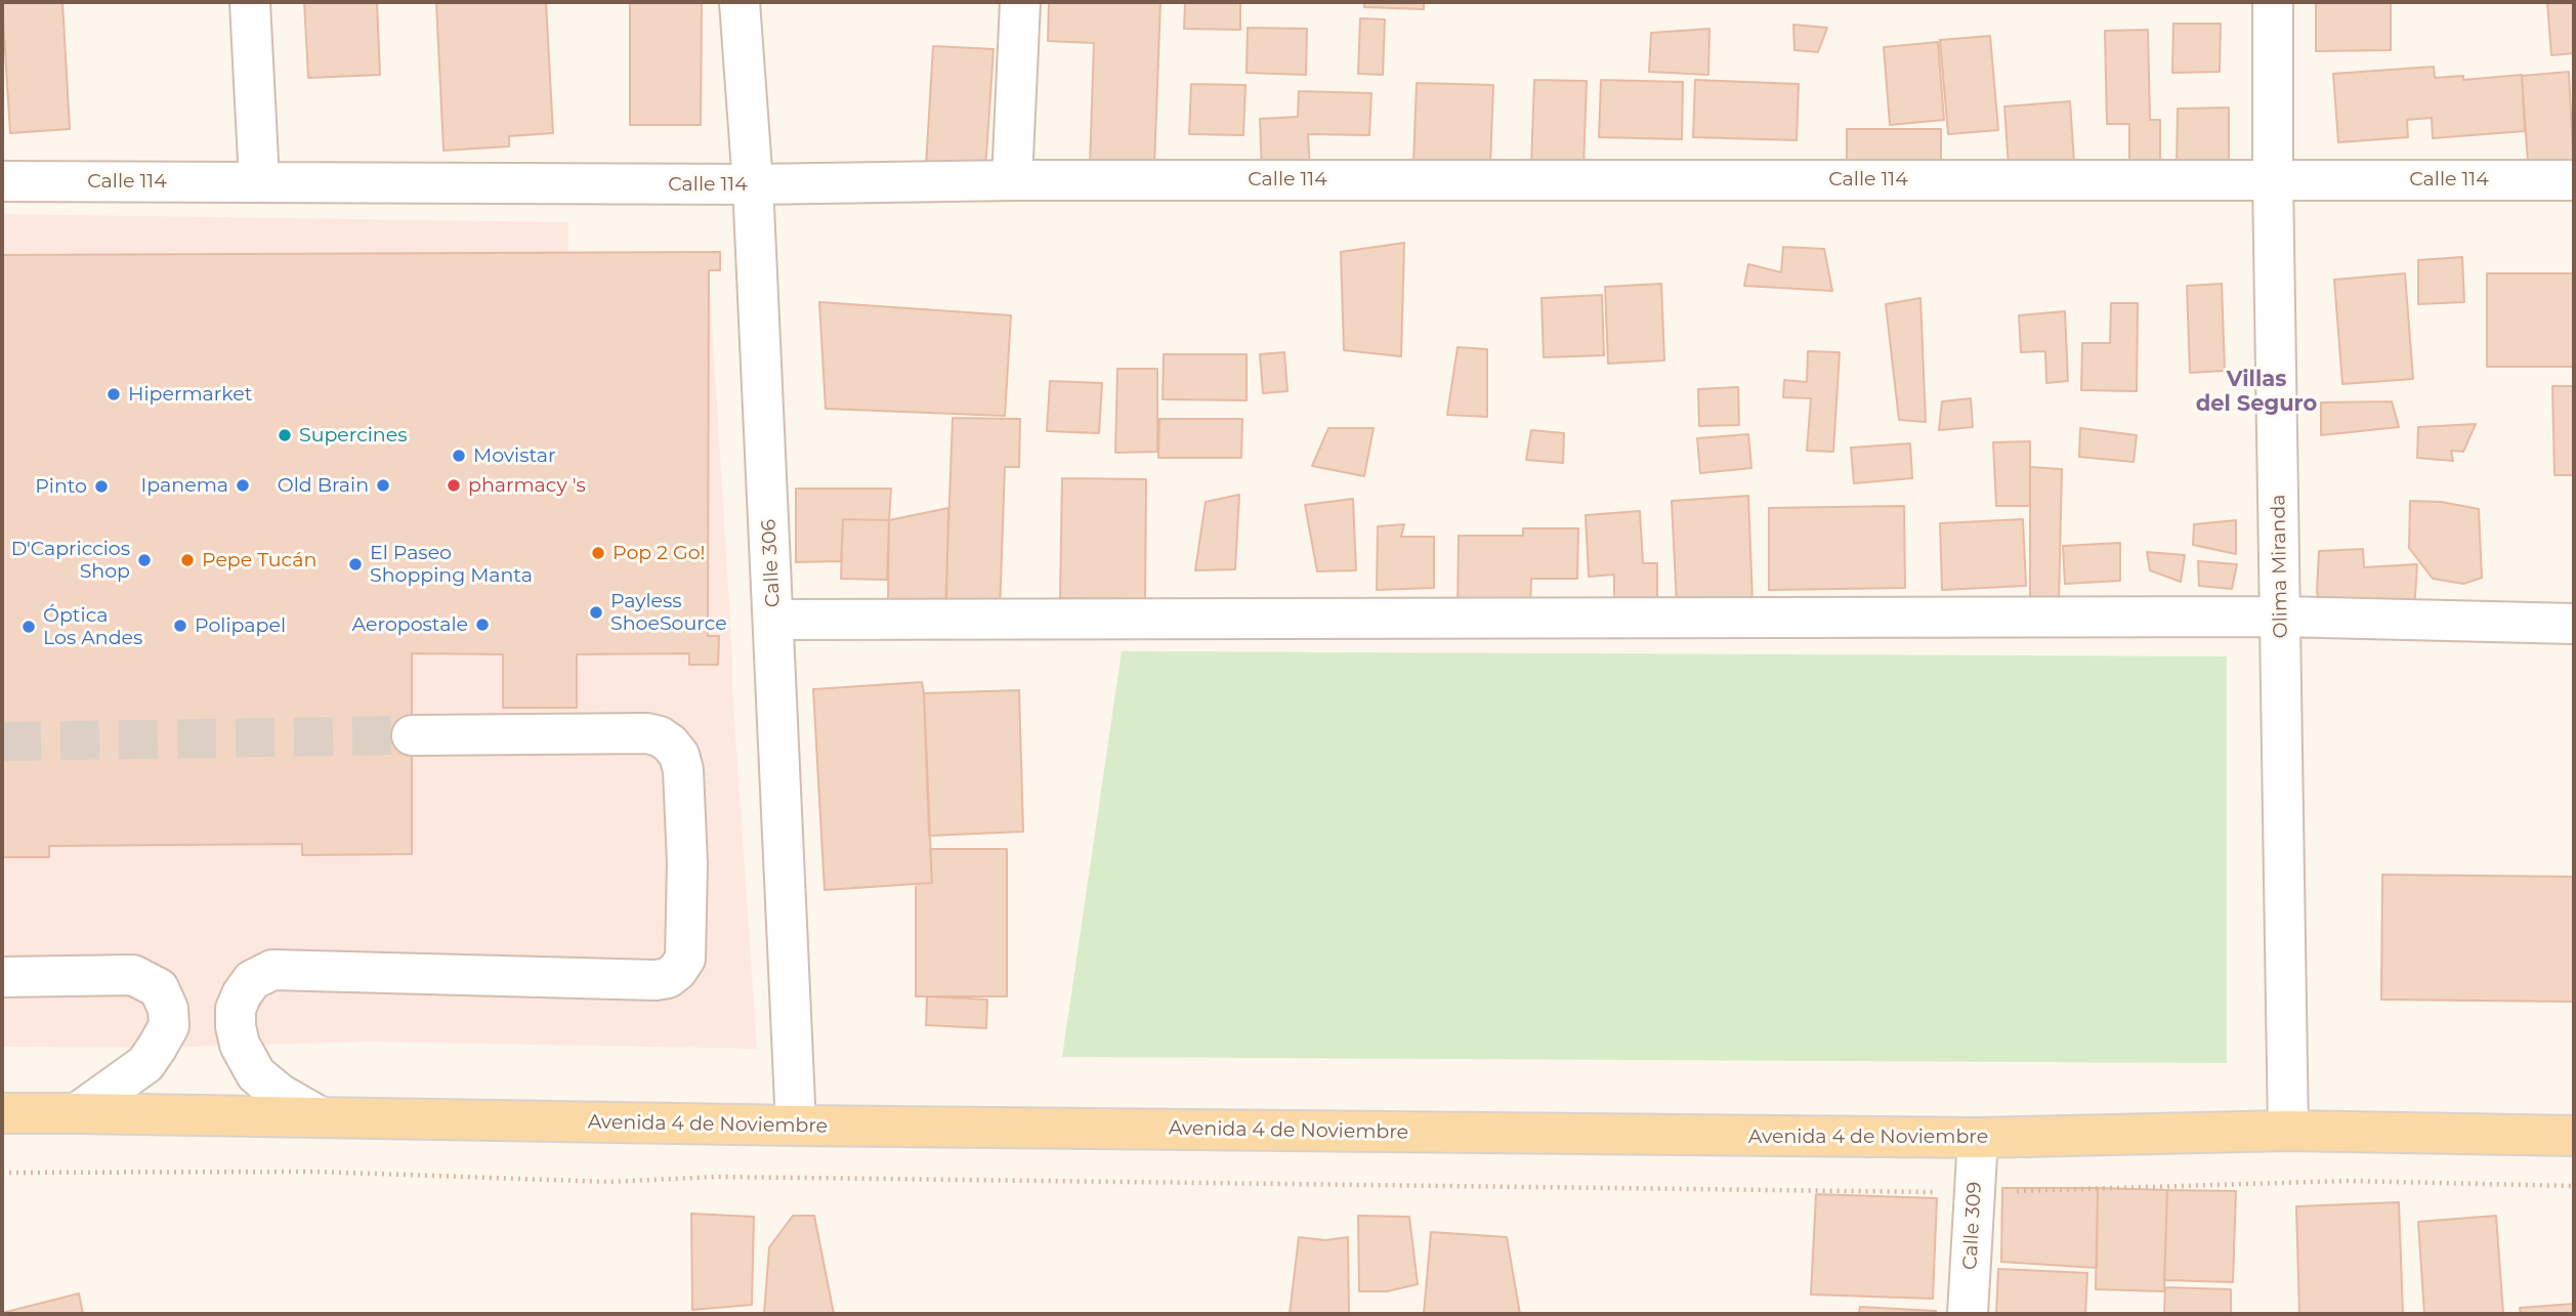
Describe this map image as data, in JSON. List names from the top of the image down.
{
  "streets": {
    "main road": ["Avenida 4 de Noviembre"],
    "street": [
      "Calle 114",
      "Calle 306",
      "Olima Miranda",
      "Calle 309"
    ]
  },
  "crossings": [
    ["Calle 114", "Calle 306"],
    ["Calle 114", "Olima Miranda"],
    ["Calle 306", "Avenida 4 de Noviembre"],
    ["Olima Miranda", "Avenida 4 de Noviembre"],
    ["Avenida 4 de Noviembre", "Calle 309"]
  ],
  "districts": ["Villas del Seguro"],
  "places": [
    "Hipermarket",
    "Supercines",
    "Movistar",
    "Ipanema",
    "Old Brain",
    "pharmacy 's",
    "Pinto",
    "Pop 2 Go!",
    "D'Capriccios Shop",
    "Pepe Tucán",
    "El Paseo Shopping Manta",
    "Payless ShoeSource",
    "Aeropostale",
    "Polipapel",
    "Óptica Los Andes"
  ]
}
